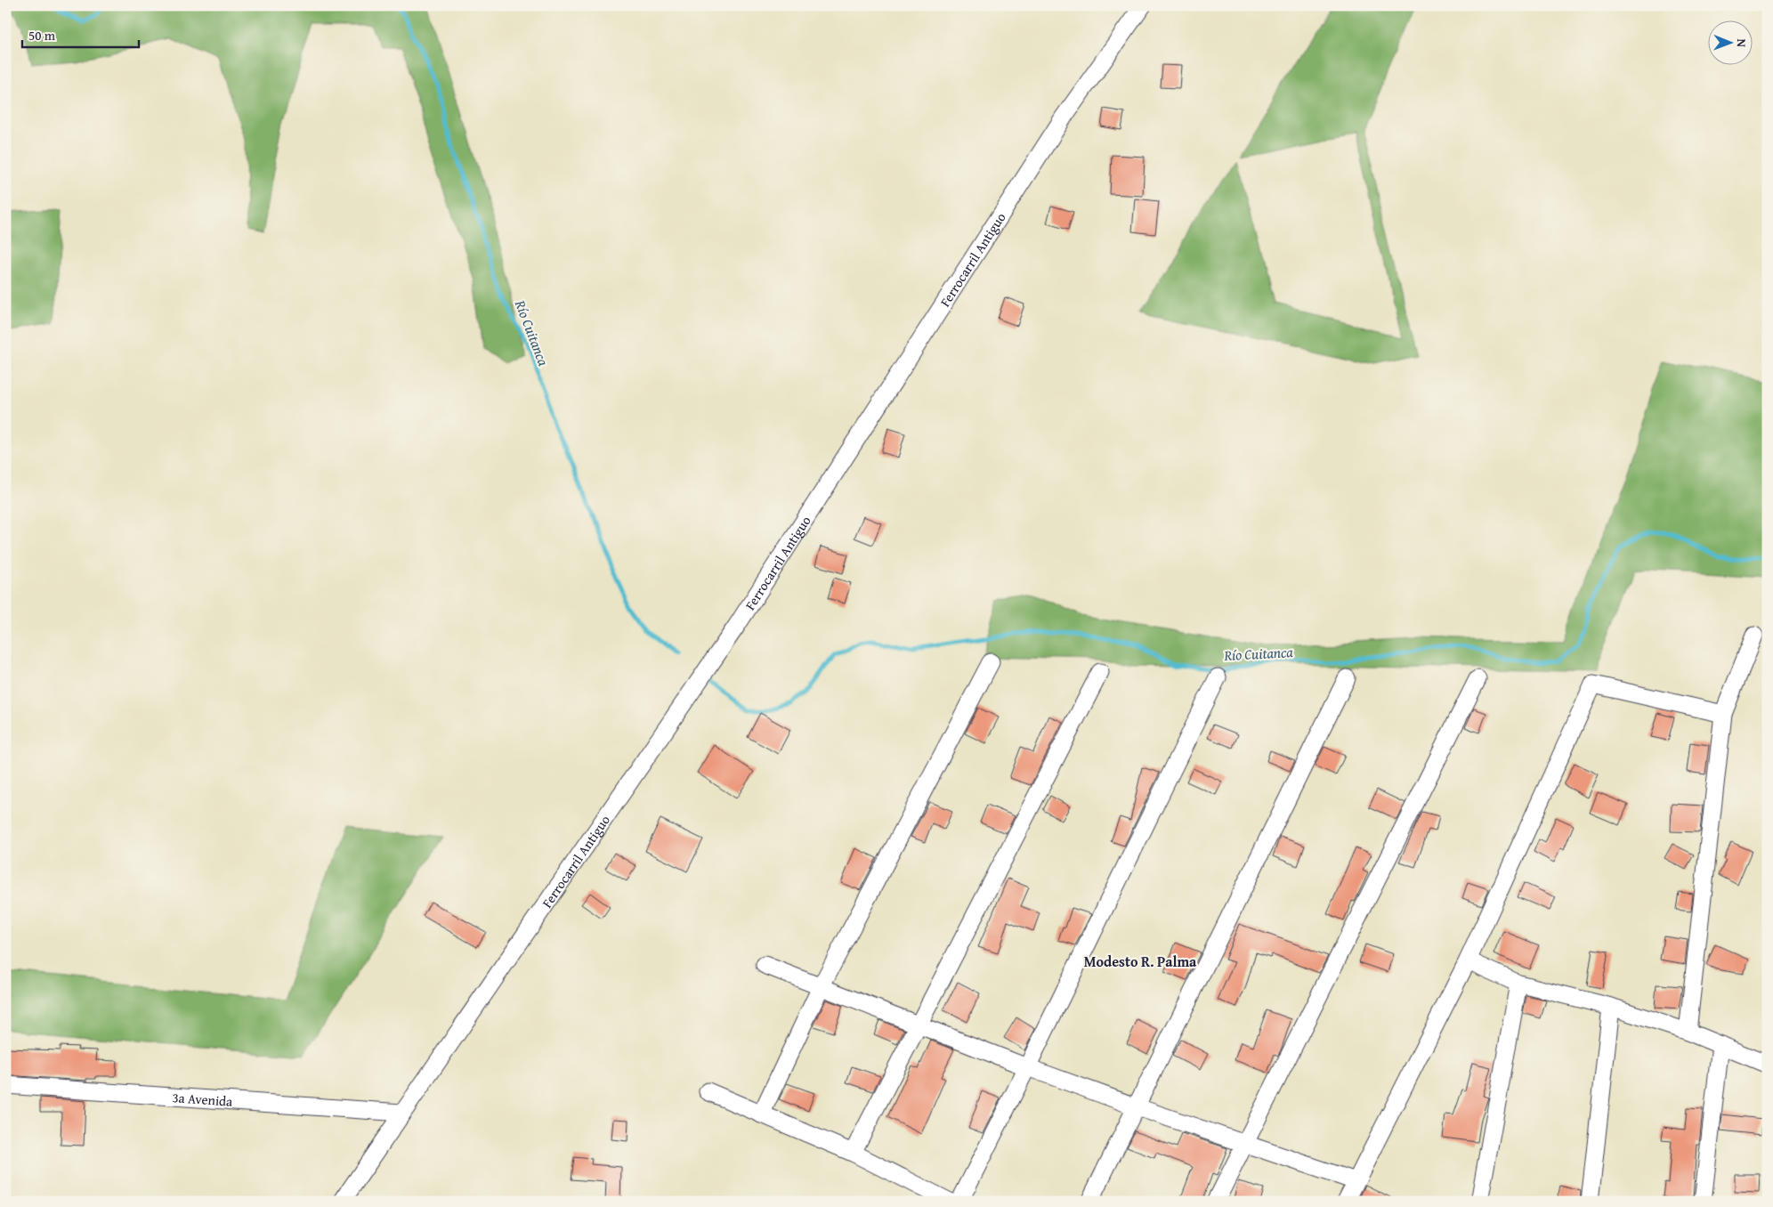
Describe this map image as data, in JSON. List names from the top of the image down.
{
  "streets": {
    "street": ["Ferrocarril Antiguo", "3a Avenida"]
  },
  "crossings": [
    ["Ferrocarril Antiguo", "3a Avenida"]
  ],
  "districts": ["Modesto R. Palma"],
  "water": ["Río Cuitanca"],
  "scale_bar": "50 m",
  "north": "right"
}
